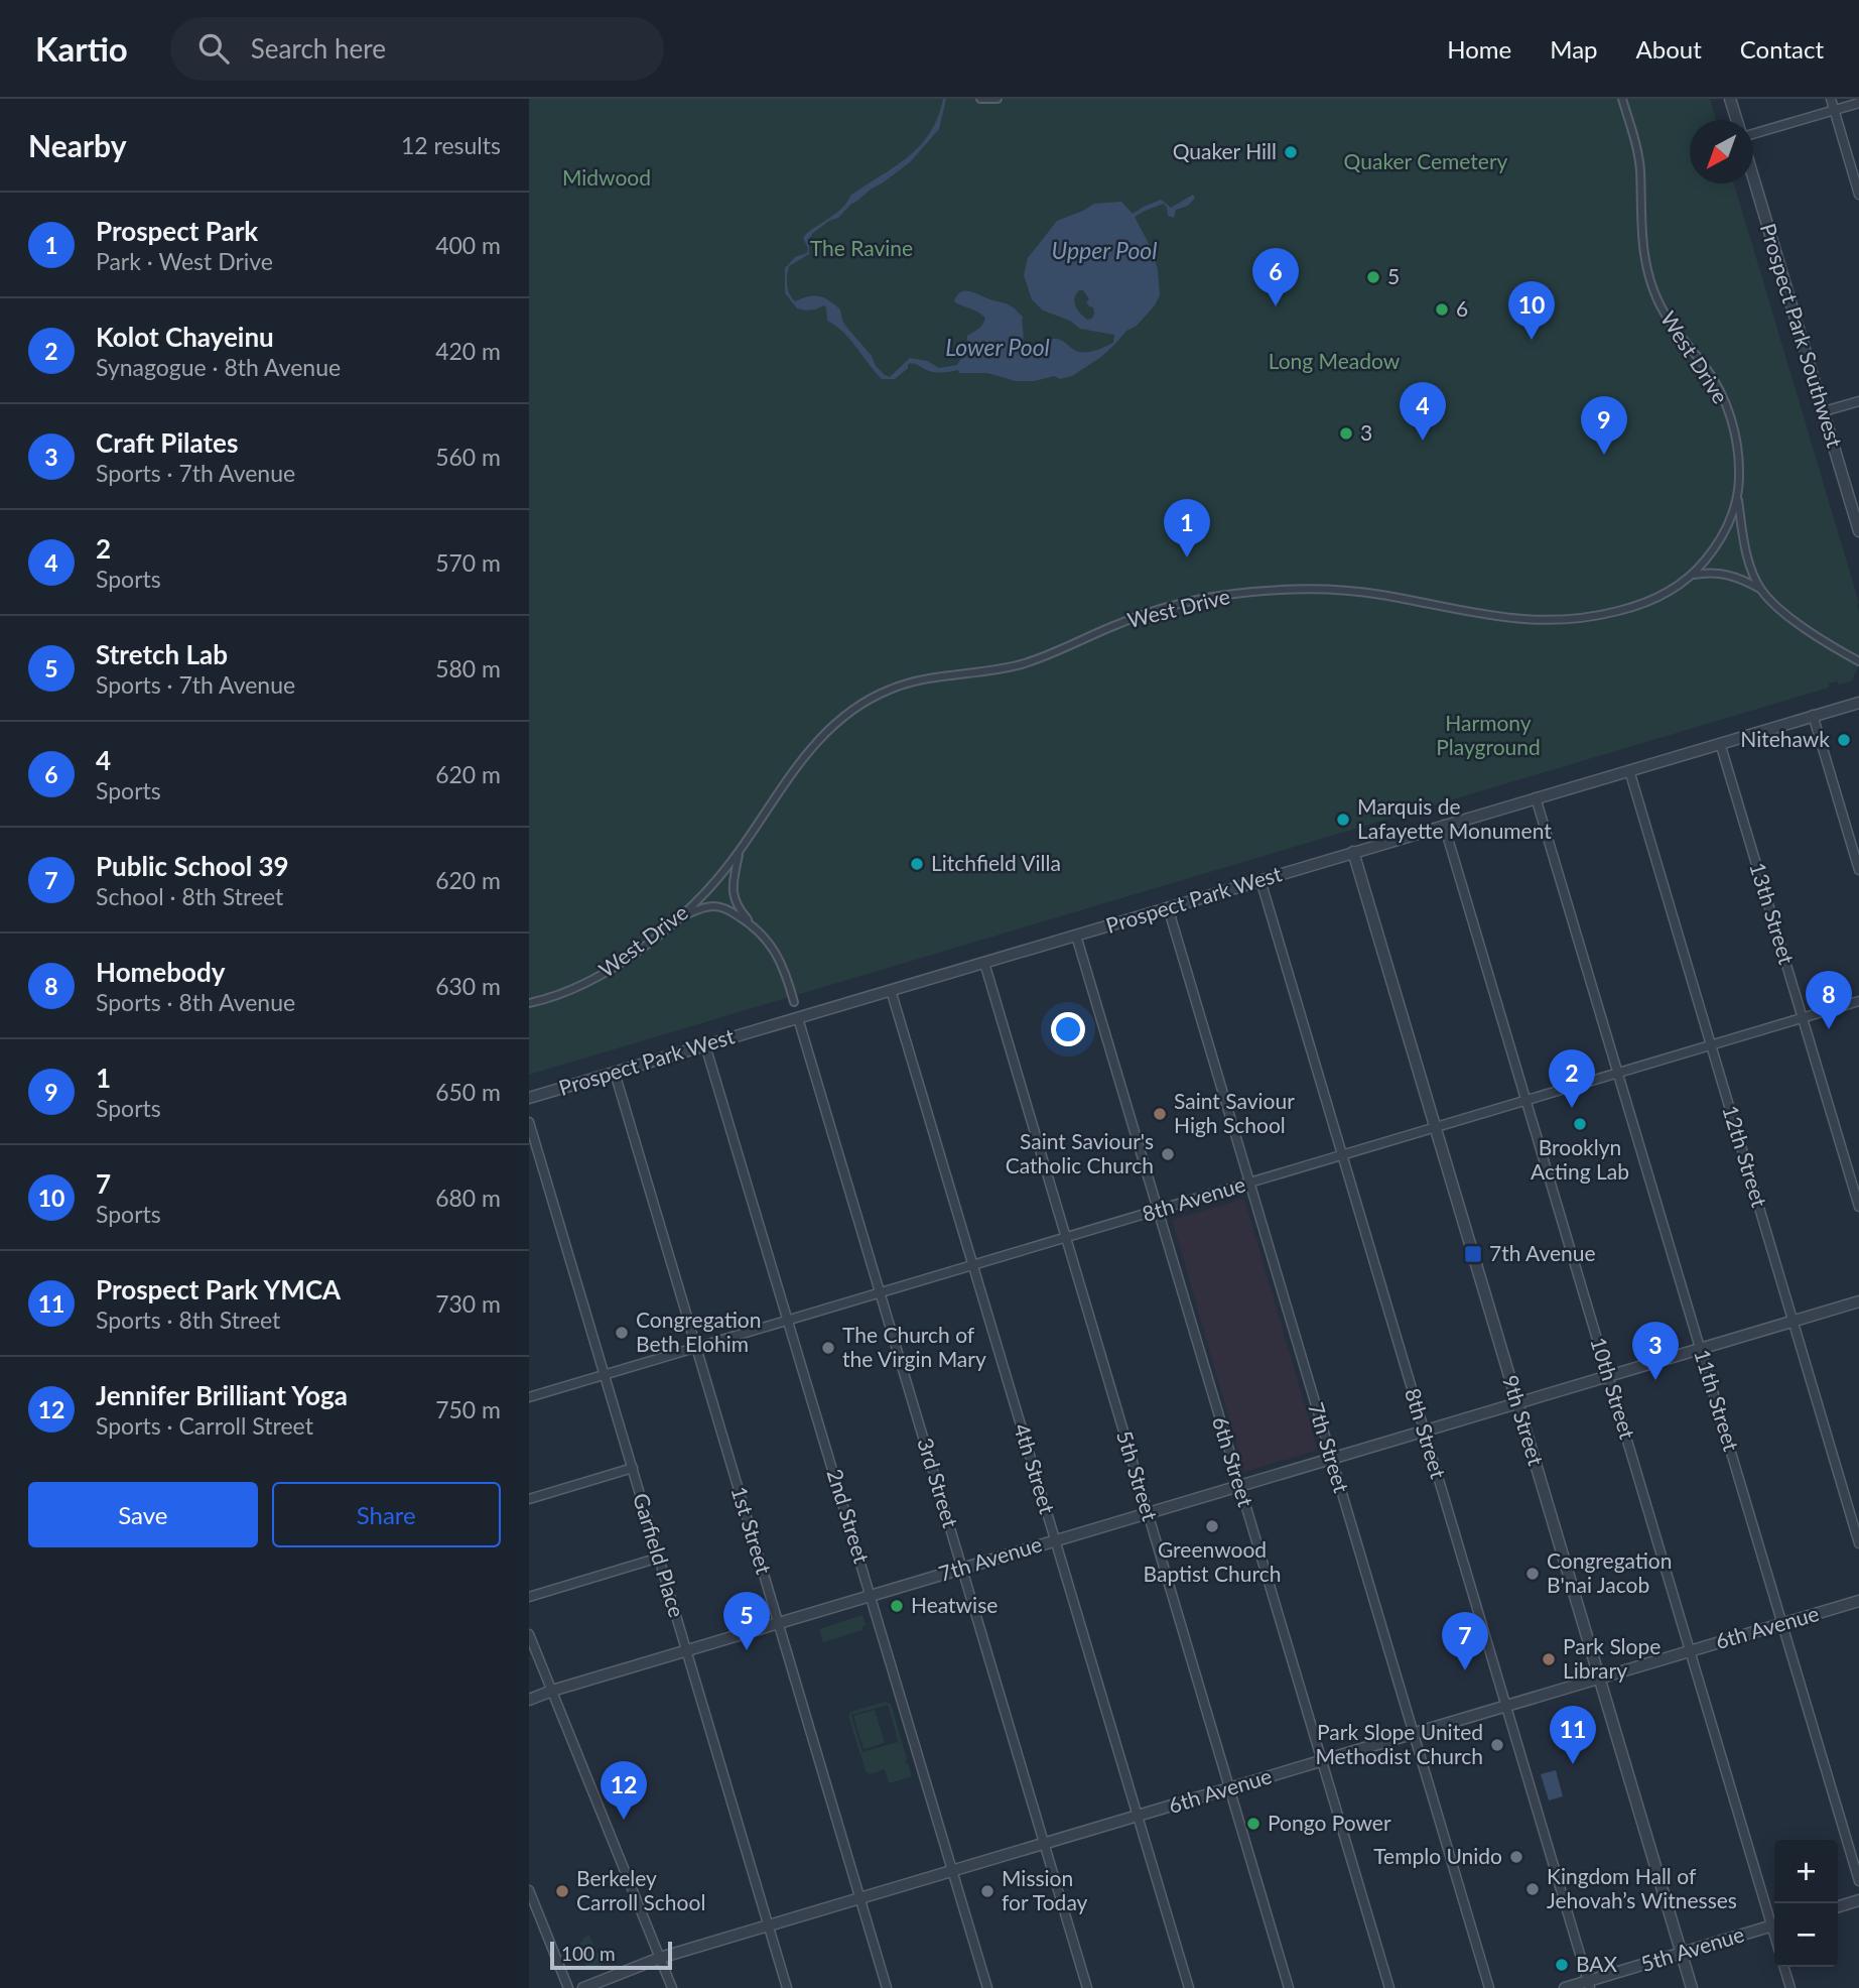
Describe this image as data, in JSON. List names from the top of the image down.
{
  "streets": {
    "street": [
      "Prospect Park Southwest",
      "West Drive",
      "Prospect Park West",
      "13th Street",
      "12th Street",
      "8th Avenue",
      "10th Street",
      "11th Street",
      "9th Street",
      "8th Street",
      "7th Street",
      "6th Street",
      "4th Street",
      "5th Street",
      "3rd Street",
      "2nd Street",
      "1st Street",
      "Garfield Place",
      "7th Avenue",
      "6th Avenue",
      "5th Avenue"
    ]
  },
  "crossings": [
    ["Prospect Park West", "13th Street"],
    ["Prospect Park West", "12th Street"],
    ["Prospect Park West", "10th Street"],
    ["Prospect Park West", "11th Street"],
    ["Prospect Park West", "9th Street"],
    ["Prospect Park West", "8th Street"],
    ["Prospect Park West", "7th Street"],
    ["Prospect Park West", "6th Street"],
    ["Prospect Park West", "4th Street"],
    ["Prospect Park West", "5th Street"],
    ["Prospect Park West", "3rd Street"],
    ["Prospect Park West", "2nd Street"],
    ["Prospect Park West", "1st Street"],
    ["13th Street", "8th Avenue"],
    ["12th Street", "8th Avenue"],
    ["12th Street", "7th Avenue"],
    ["8th Avenue", "10th Street"],
    ["8th Avenue", "11th Street"],
    ["8th Avenue", "9th Street"],
    ["8th Avenue", "8th Street"],
    ["8th Avenue", "7th Street"],
    ["8th Avenue", "6th Street"],
    ["8th Avenue", "4th Street"],
    ["8th Avenue", "5th Street"],
    ["8th Avenue", "3rd Street"],
    ["8th Avenue", "2nd Street"],
    ["8th Avenue", "1st Street"],
    ["8th Avenue", "Garfield Place"],
    ["10th Street", "7th Avenue"],
    ["10th Street", "6th Avenue"],
    ["11th Street", "7th Avenue"],
    ["11th Street", "6th Avenue"],
    ["9th Street", "7th Avenue"],
    ["9th Street", "6th Avenue"],
    ["9th Street", "5th Avenue"],
    ["8th Street", "7th Avenue"],
    ["8th Street", "6th Avenue"],
    ["8th Street", "5th Avenue"],
    ["7th Street", "7th Avenue"],
    ["7th Street", "6th Avenue"],
    ["6th Street", "7th Avenue"],
    ["6th Street", "6th Avenue"],
    ["4th Street", "7th Avenue"],
    ["4th Street", "6th Avenue"],
    ["5th Street", "7th Avenue"],
    ["5th Street", "6th Avenue"],
    ["3rd Street", "7th Avenue"],
    ["3rd Street", "6th Avenue"],
    ["2nd Street", "7th Avenue"],
    ["2nd Street", "6th Avenue"],
    ["1st Street", "7th Avenue"],
    ["1st Street", "6th Avenue"],
    ["Garfield Place", "7th Avenue"],
    ["Garfield Place", "6th Avenue"]
  ],
  "water": ["Upper Pool", "Lower Pool"],
  "parks": [
    "Quaker Cemetery",
    "Midwood",
    "The Ravine",
    "Long Meadow",
    "Harmony Playground"
  ],
  "places": {
    "other": [
      "Quaker Hill",
      "5",
      "6",
      "3",
      "Nitehawk",
      "Marquis de Lafayette Monument",
      "Litchfield Villa",
      "Saint Saviour High School",
      "Brooklyn Acting Lab",
      "Saint Saviour's Catholic Church",
      "Congregation Beth Elohim",
      "The Church of the Virgin Mary",
      "Greenwood Baptist Church",
      "Congregation B'nai Jacob",
      "Heatwise",
      "Park Slope Library",
      "Park Slope United Methodist Church",
      "Pongo Power",
      "Templo Unido",
      "Kingdom Hall of Jehovah’s Witnesses",
      "Berkeley Carroll School",
      "Mission for Today",
      "BAX"
    ],
    "transit": ["7th Avenue"]
  },
  "scale_bar": "100 m",
  "north": "bottom left",
  "page": {
    "header": "Kartio",
    "search": "Search here",
    "nav": [
      "Home",
      "Map",
      "About",
      "Contact"
    ],
    "heading": ["Nearby", "12 results"],
    "list": [
      {
        "mark": "1",
        "name": "Prospect Park",
        "note": "Park · West Drive",
        "value": "400 m"
      },
      {
        "mark": "2",
        "name": "Kolot Chayeinu",
        "note": "Synagogue · 8th Avenue",
        "value": "420 m"
      },
      {
        "mark": "3",
        "name": "Craft Pilates",
        "note": "Sports · 7th Avenue",
        "value": "560 m"
      },
      {
        "mark": "4",
        "name": "2",
        "note": "Sports",
        "value": "570 m"
      },
      {
        "mark": "5",
        "name": "Stretch Lab",
        "note": "Sports · 7th Avenue",
        "value": "580 m"
      },
      {
        "mark": "6",
        "name": "4",
        "note": "Sports",
        "value": "620 m"
      },
      {
        "mark": "7",
        "name": "Public School 39",
        "note": "School · 8th Street",
        "value": "620 m"
      },
      {
        "mark": "8",
        "name": "Homebody",
        "note": "Sports · 8th Avenue",
        "value": "630 m"
      },
      {
        "mark": "9",
        "name": "1",
        "note": "Sports",
        "value": "650 m"
      },
      {
        "mark": "10",
        "name": "7",
        "note": "Sports",
        "value": "680 m"
      },
      {
        "mark": "11",
        "name": "Prospect Park YMCA",
        "note": "Sports · 8th Street",
        "value": "730 m"
      },
      {
        "mark": "12",
        "name": "Jennifer Brilliant Yoga",
        "note": "Sports · Carroll Street",
        "value": "750 m"
      }
    ],
    "pins": [
      "6",
      "10",
      "4",
      "9",
      "1",
      "8",
      "2",
      "3",
      "5",
      "7",
      "11",
      "12"
    ],
    "buttons": ["Save", "Share"],
    "map_buttons": ["+", "−"],
    "scale": "100 m"
  }
}
